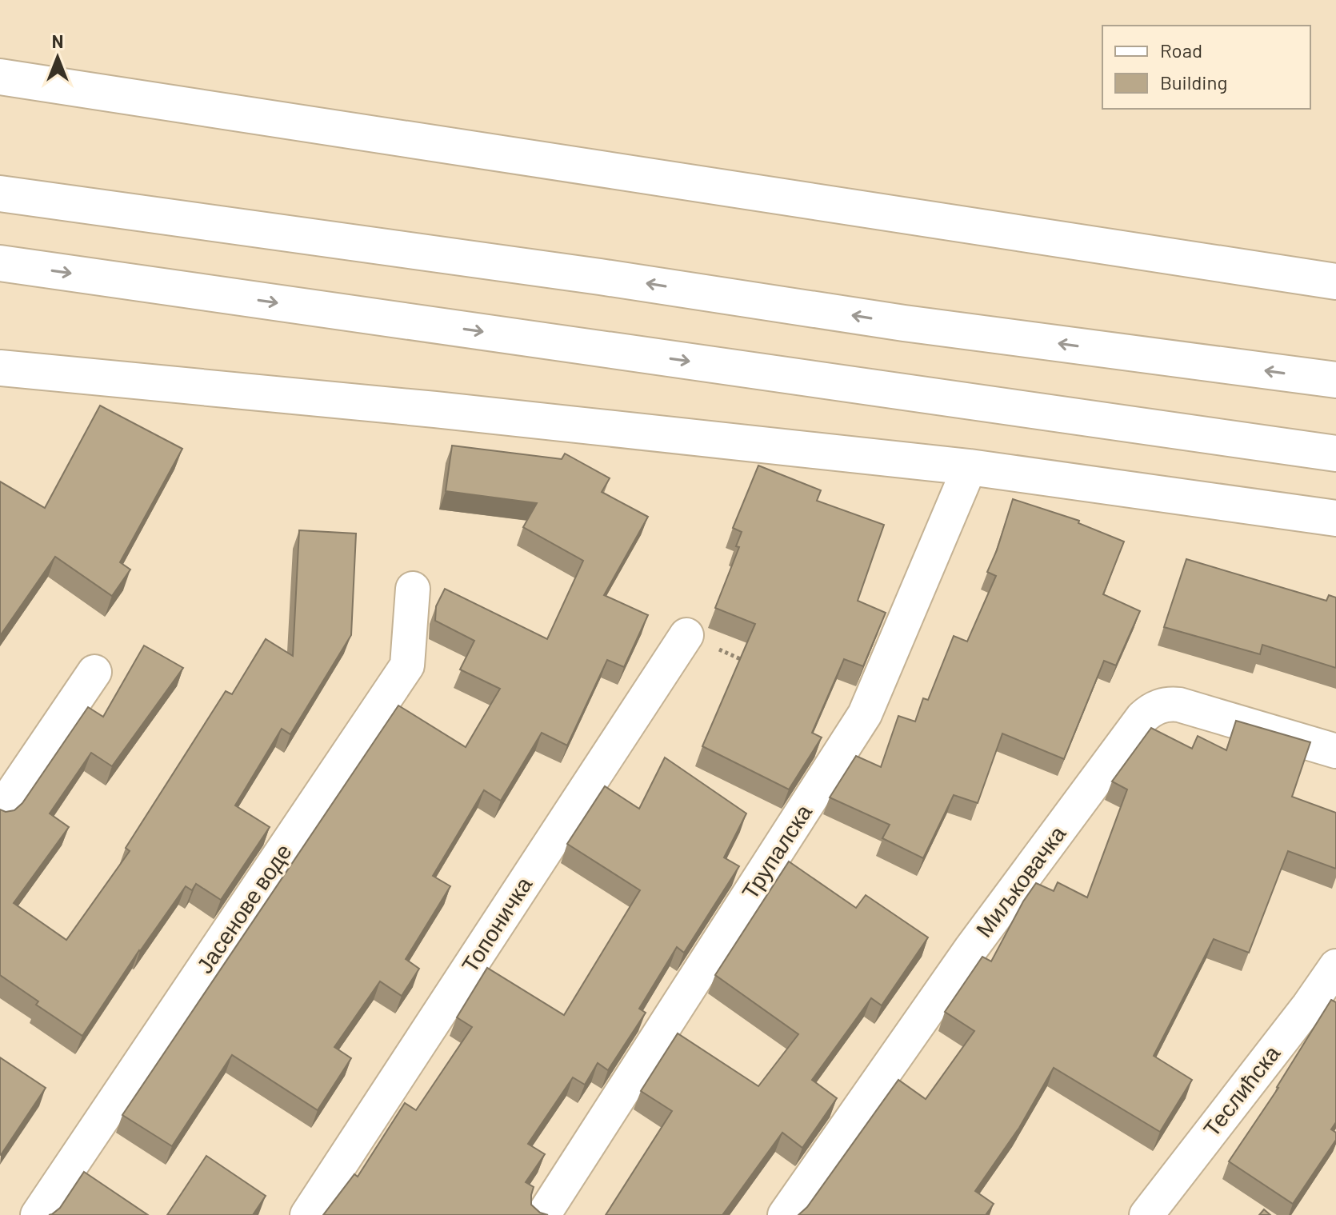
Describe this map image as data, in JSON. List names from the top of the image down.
{
  "streets": {
    "street": [
      "Трупалска",
      "Миљковачка",
      "Јасенове воде",
      "Топоничка",
      "Теслићска"
    ]
  },
  "legend": ["Road", "Building"],
  "north": "top"
}
